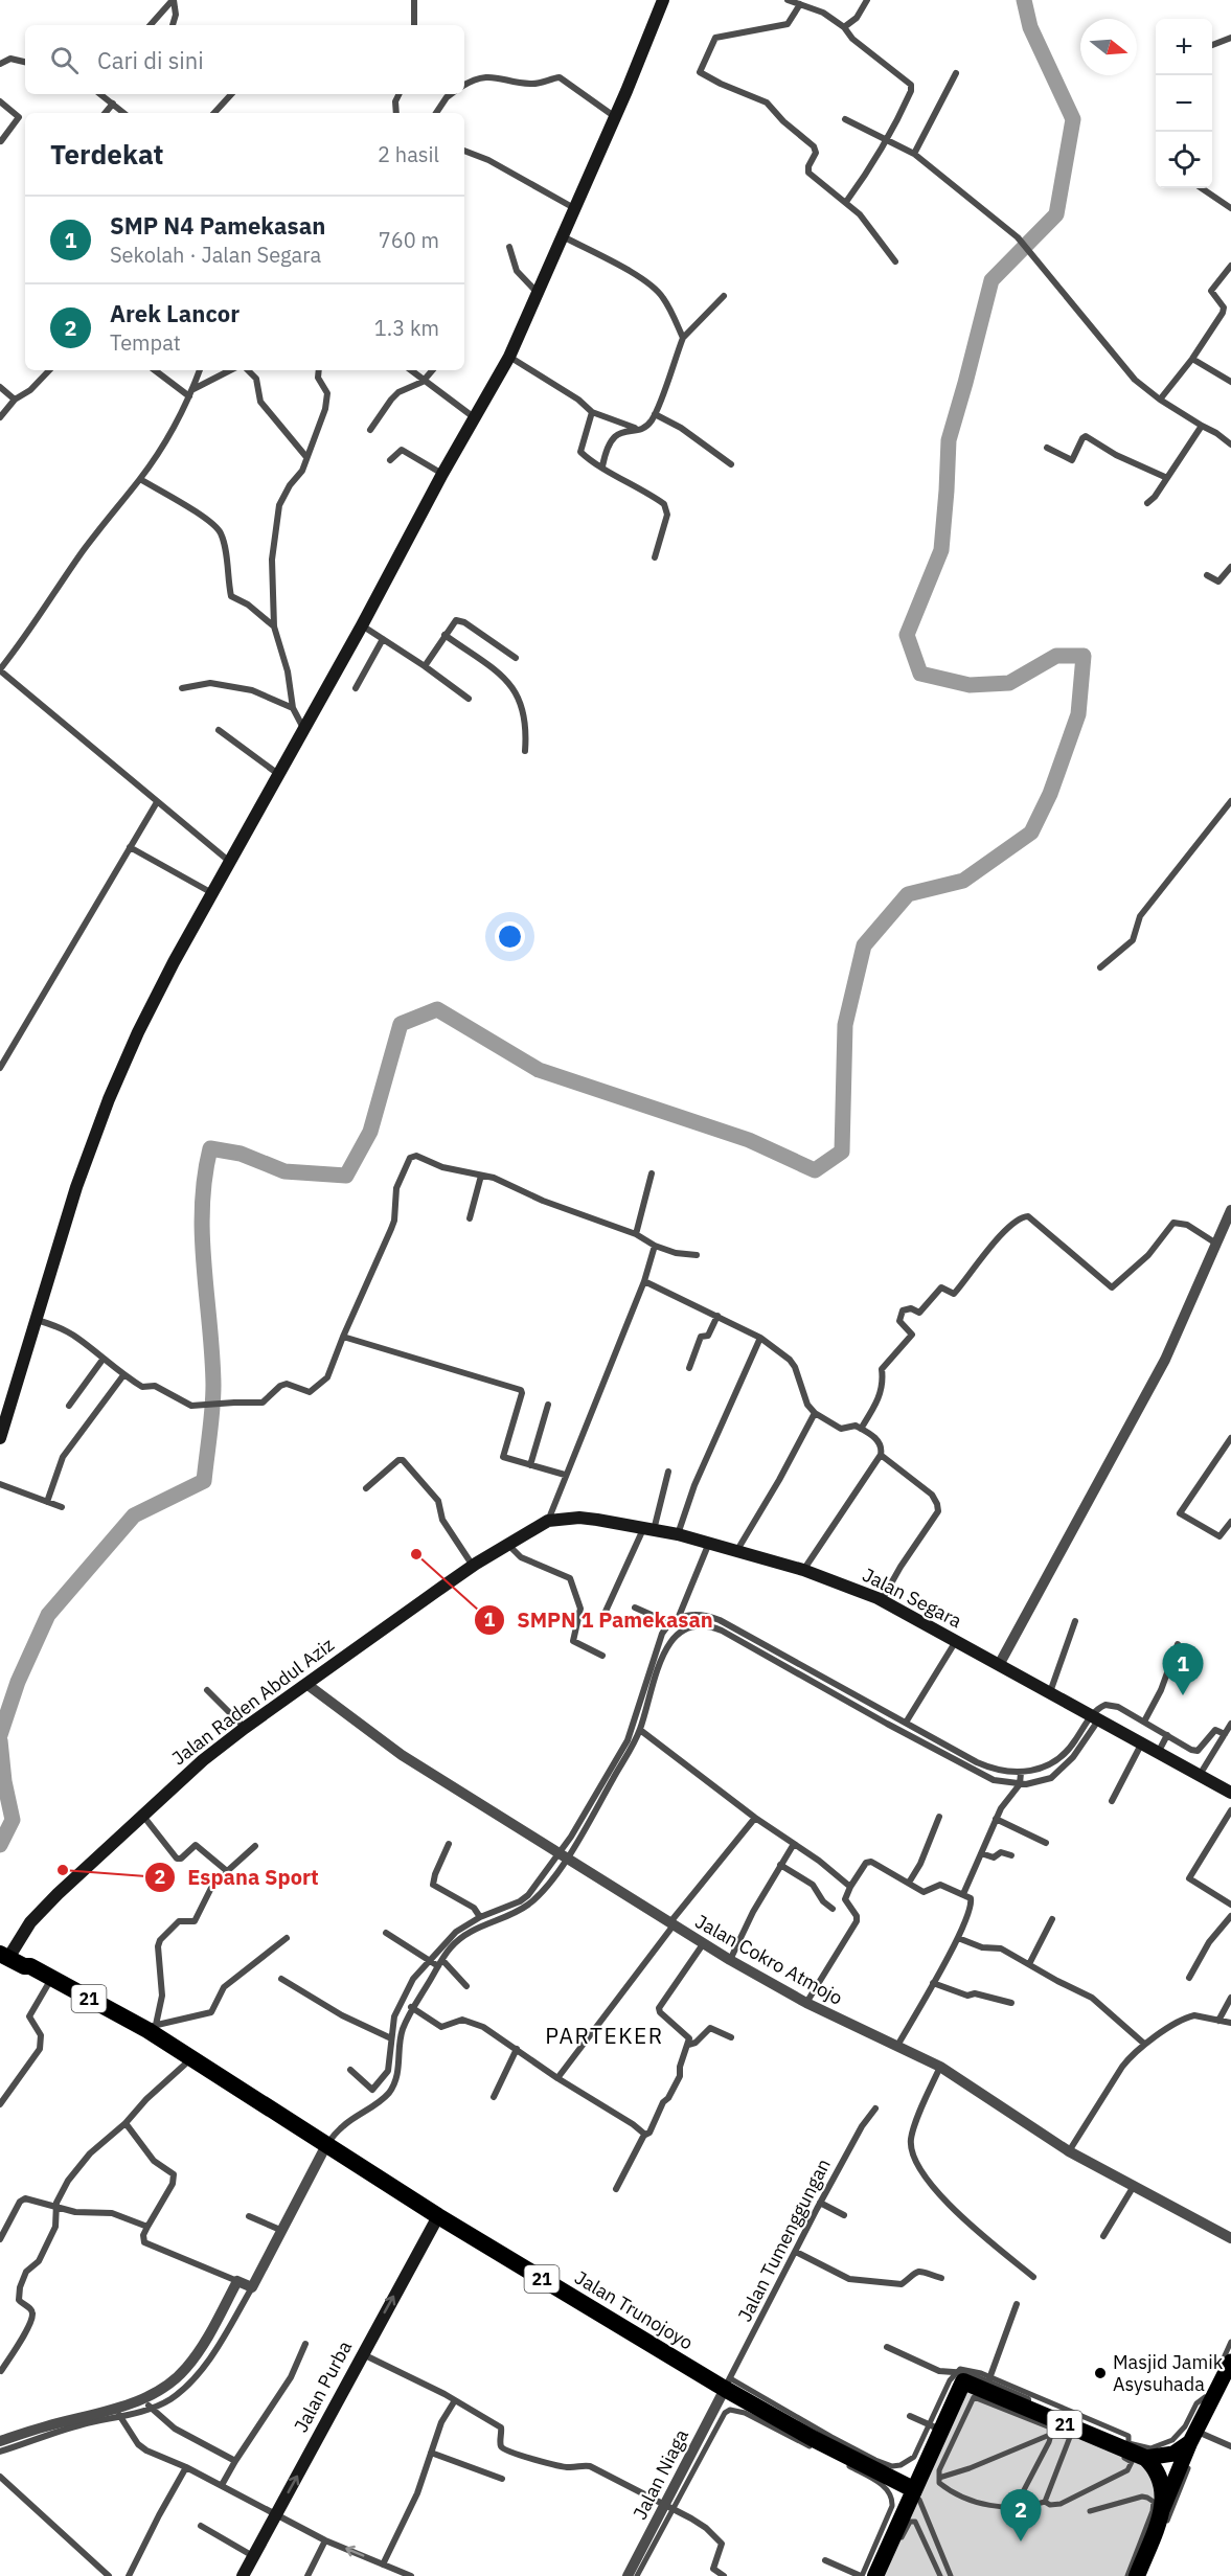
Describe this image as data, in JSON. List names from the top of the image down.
{
  "streets": {
    "highway": ["21", "Jalan Trunojoyo"],
    "main road": ["Jalan Segara", "Jalan Raden Abdul Aziz", "Jalan Purba"],
    "street": ["Jalan Cokro Atmojo", "Jalan Tumenggungan", "Jalan Niaga"]
  },
  "crossings": [
    ["Jalan Segara", "Jalan Raden Abdul Aziz"],
    ["Jalan Raden Abdul Aziz", "Jalan Cokro Atmojo"],
    ["Jalan Raden Abdul Aziz", "21"],
    ["21", "Jalan Trunojoyo"],
    ["Jalan Tumenggungan", "Jalan Trunojoyo"],
    ["Jalan Tumenggungan", "Jalan Niaga"],
    ["Jalan Trunojoyo", "Jalan Purba"],
    ["Jalan Trunojoyo", "Jalan Niaga"]
  ],
  "one_way": ["Jalan Purba"],
  "districts": ["PARTEKER"],
  "places": ["SMPN 1 Pamekasan", "Espana Sport", "Masjid Jamik Asysuhada"],
  "north": "right",
  "page": {
    "map_buttons": ["+", "−"],
    "search": "Cari di sini",
    "heading": ["Terdekat", "2 hasil"],
    "list": [
      {
        "mark": "1",
        "name": "SMP N4 Pamekasan",
        "note": "Sekolah · Jalan Segara",
        "value": "760 m"
      },
      {
        "mark": "2",
        "name": "Arek Lancor",
        "note": "Tempat",
        "value": "1.3 km"
      }
    ],
    "pins": ["1", "2"]
  }
}
